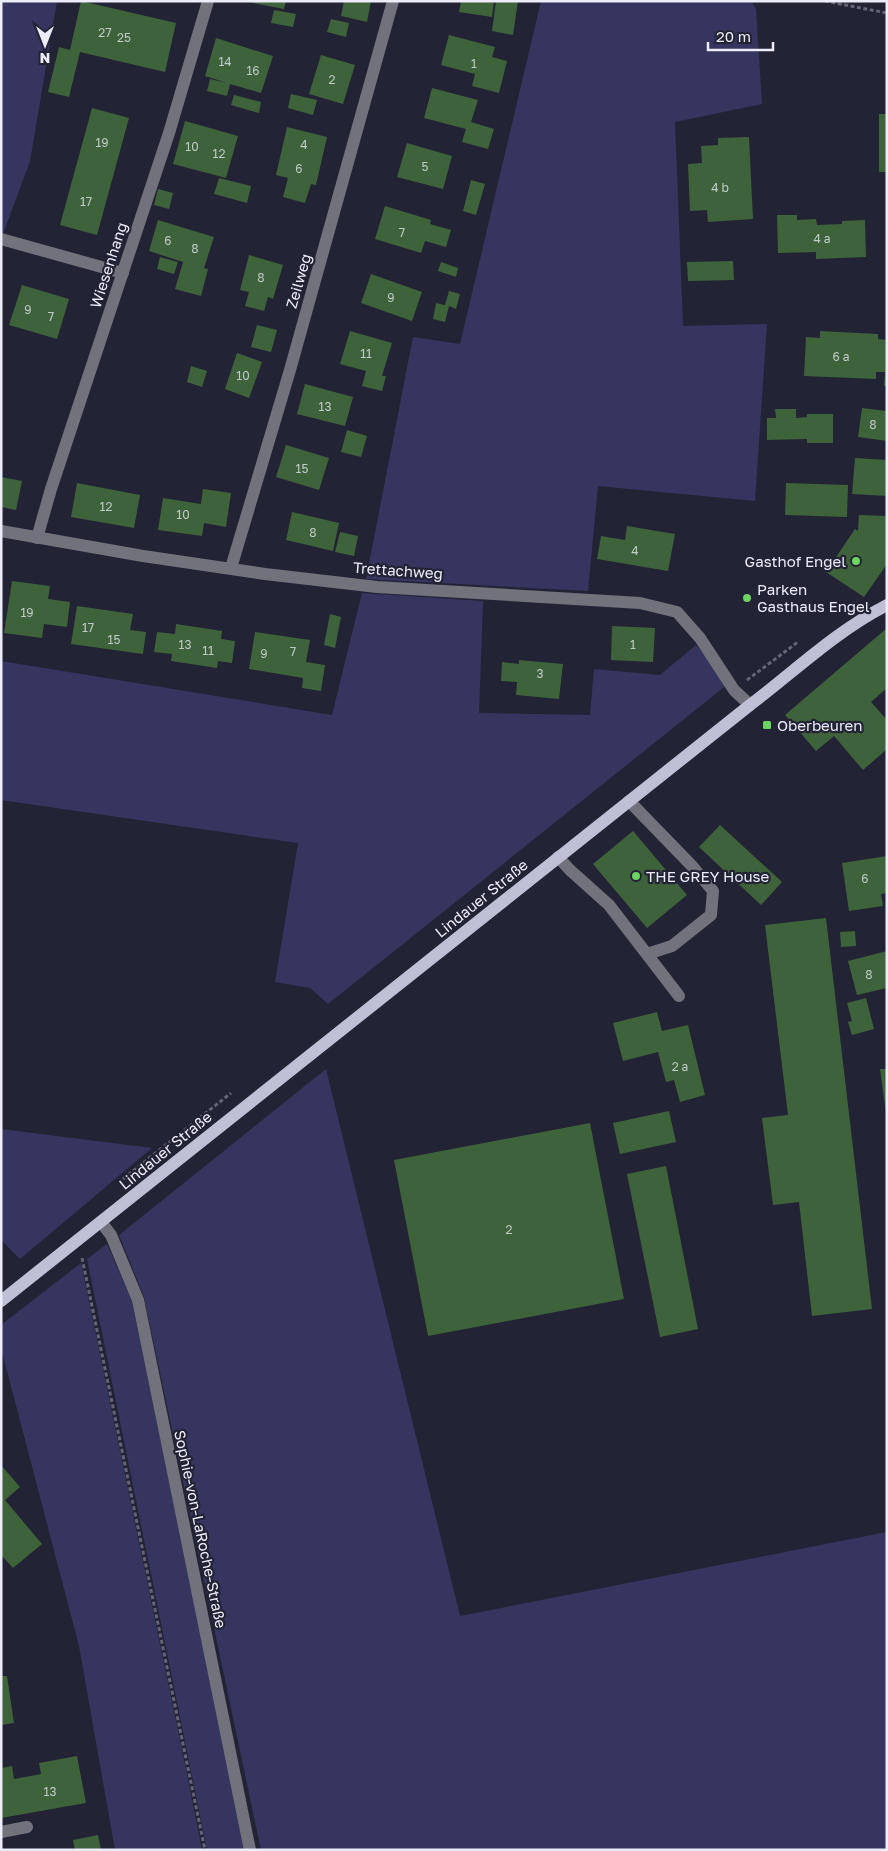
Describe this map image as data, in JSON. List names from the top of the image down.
{
  "streets": {
    "main road": ["Lindauer Straße"],
    "street": [
      "Wiesenhang",
      "Zeilweg",
      "Trettachweg",
      "Sophie-von-LaRoche-Straße"
    ]
  },
  "crossings": [
    ["Wiesenhang", "Trettachweg"],
    ["Zeilweg", "Trettachweg"],
    ["Trettachweg", "Lindauer Straße"],
    ["Lindauer Straße", "Sophie-von-LaRoche-Straße"]
  ],
  "places": {
    "other": ["Gasthof Engel", "Parken Gasthaus Engel", "THE GREY House"],
    "transit": ["Oberbeuren"]
  },
  "house_numbers": [
    "27",
    "25",
    "14",
    "1",
    "16",
    "2",
    "19",
    "4",
    "10",
    "12",
    "5",
    "6",
    "4 b",
    "17",
    "7",
    "4 a",
    "6",
    "8",
    "8",
    "9",
    "9",
    "7",
    "11",
    "6 a",
    "10",
    "13",
    "8",
    "15",
    "12",
    "10",
    "8",
    "4",
    "19",
    "17",
    "15",
    "13",
    "1",
    "11",
    "7",
    "9",
    "3",
    "6",
    "8",
    "2 a",
    "2",
    "13"
  ],
  "scale_bar": "20 m",
  "north": "bottom"
}
